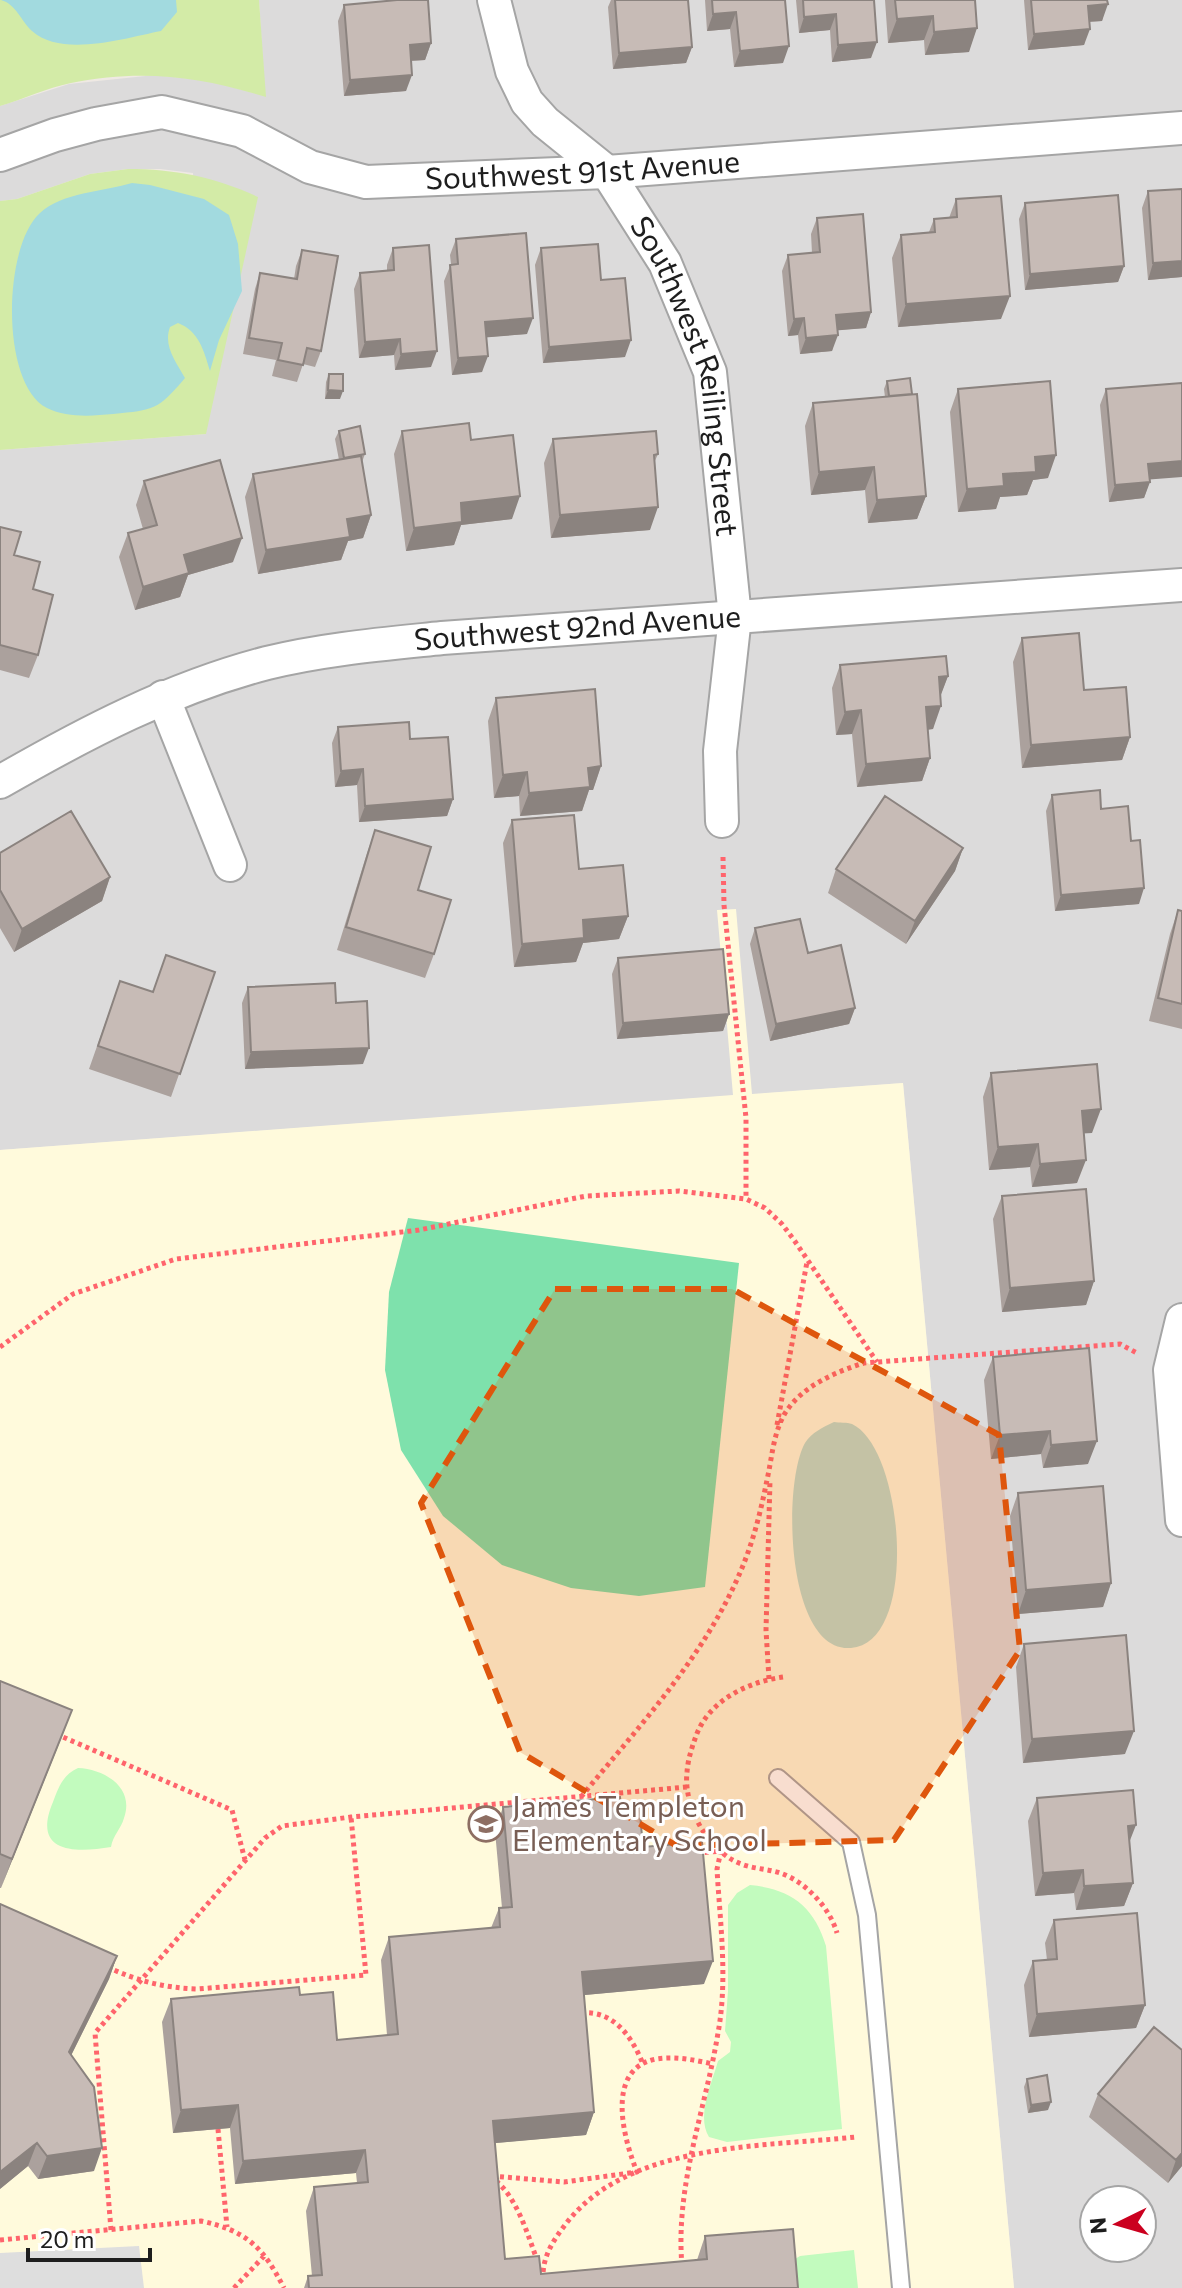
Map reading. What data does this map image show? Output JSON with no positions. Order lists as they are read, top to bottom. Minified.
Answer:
{"streets":{"street":["Southwest 91st Avenue","Southwest Reiling Street","Southwest 92nd Avenue"]},"crossings":[["Southwest 91st Avenue","Southwest Reiling Street"],["Southwest Reiling Street","Southwest 92nd Avenue"]],"places":{"school or university":["James Templeton Elementary School"]},"scale_bar":"20 m","north":"left"}
